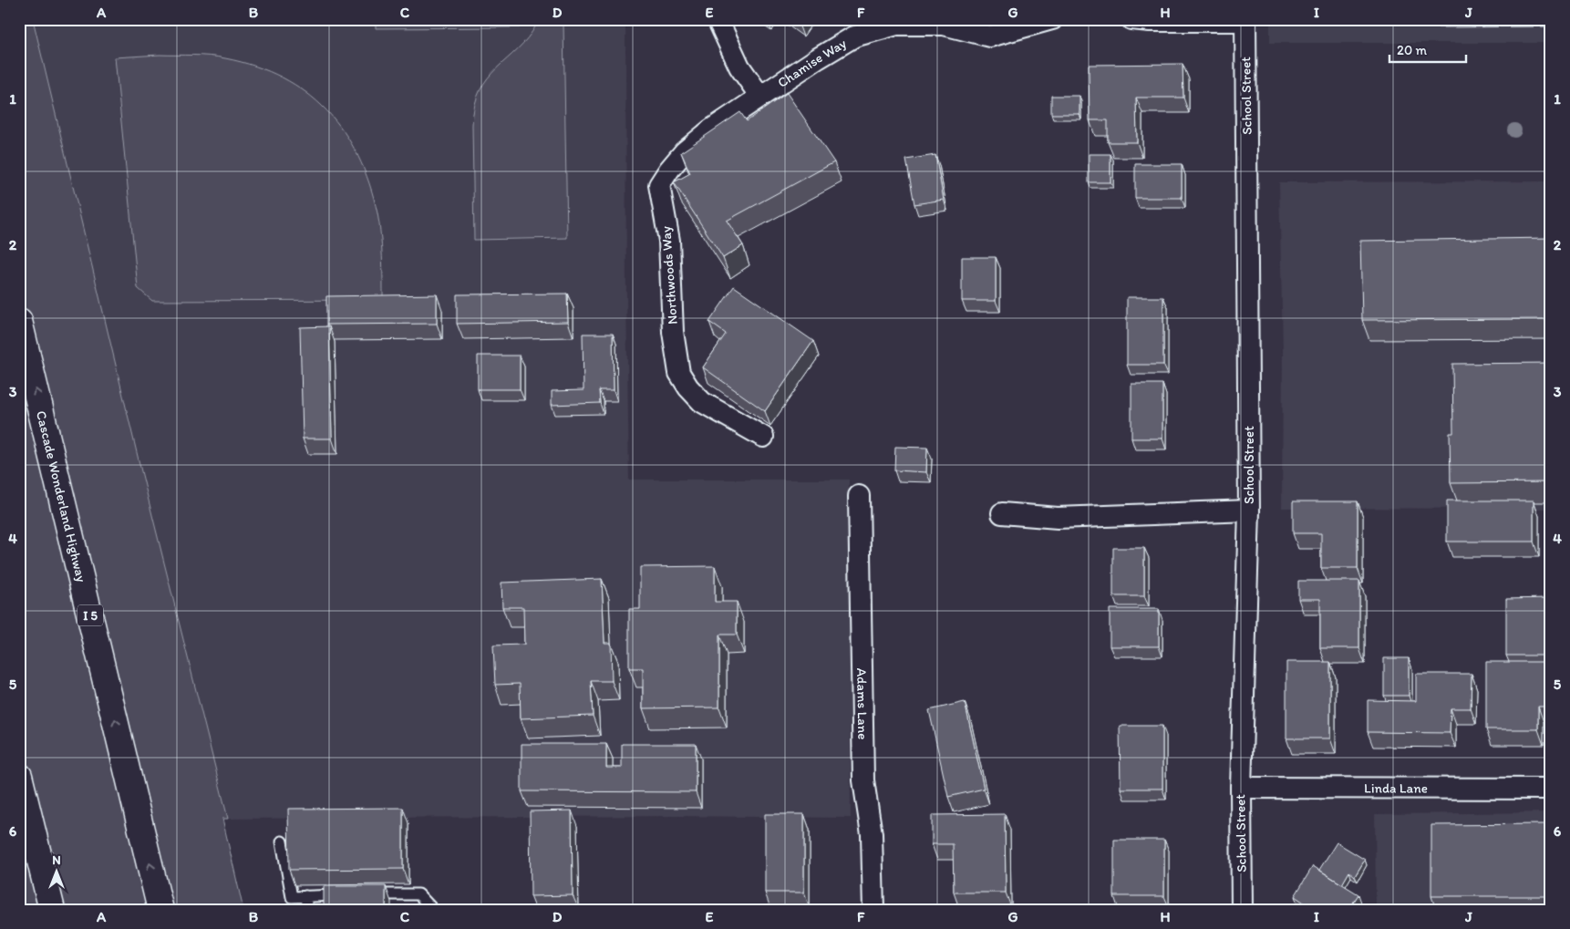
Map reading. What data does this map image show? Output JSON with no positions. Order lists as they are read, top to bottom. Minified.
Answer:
{"streets":{"highway":["Cascade Wonderland Highway","I 5"],"street":["Chamise Way","School Street","Northwoods Way","Adams Lane","Linda Lane"]},"crossings":[["Chamise Way","Northwoods Way"],["School Street","Linda Lane"]],"one_way":["Cascade Wonderland Highway"],"scale_bar":"20 m","north":"top","grid":{"columns":["A","B","C","D","E","F","G","H","I","J"],"rows":["1","2","3","4","5","6"]}}
